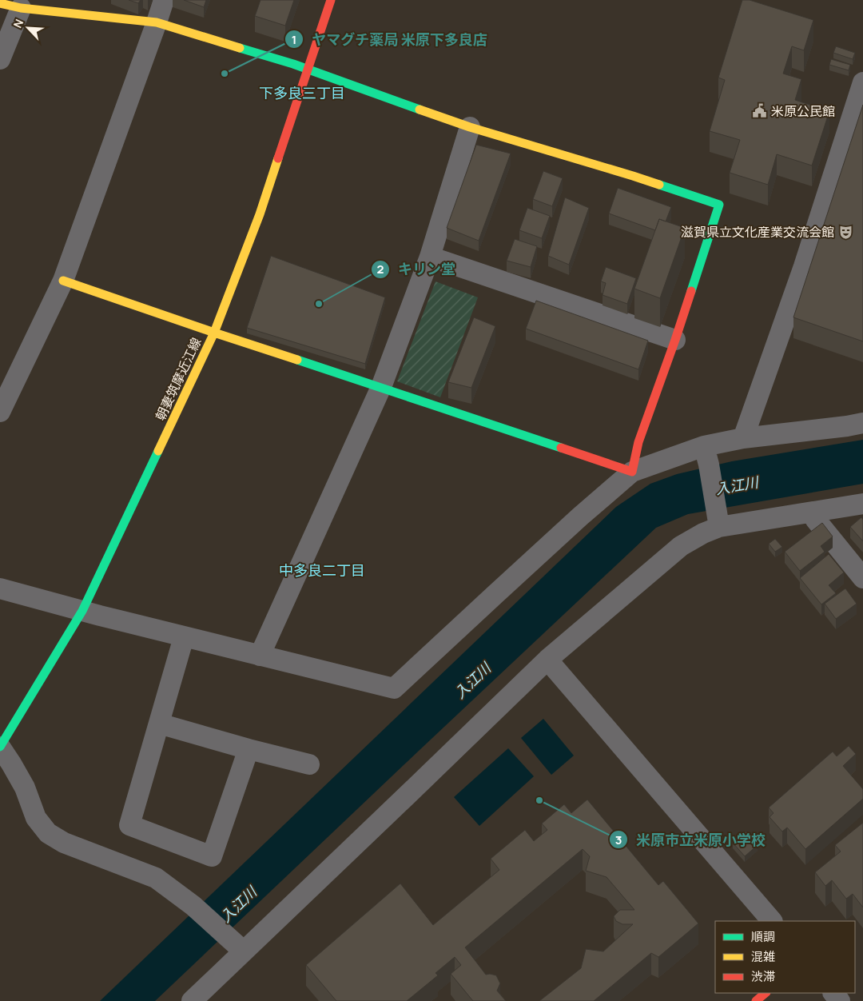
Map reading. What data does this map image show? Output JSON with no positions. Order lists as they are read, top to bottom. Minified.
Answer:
{"streets":{"street":["朝妻筑摩近江線"]},"districts":["下多良三丁目","中多良二丁目"],"water":["入江川"],"places":{"other":["ヤマグチ薬局 米原下多良店","キリン堂","米原市立米原小学校"],"public building":["米原公民館"],"theatre":["滋賀県立文化産業交流会館"]},"legend":["順調","混雑","渋滞"],"north":"top left"}
